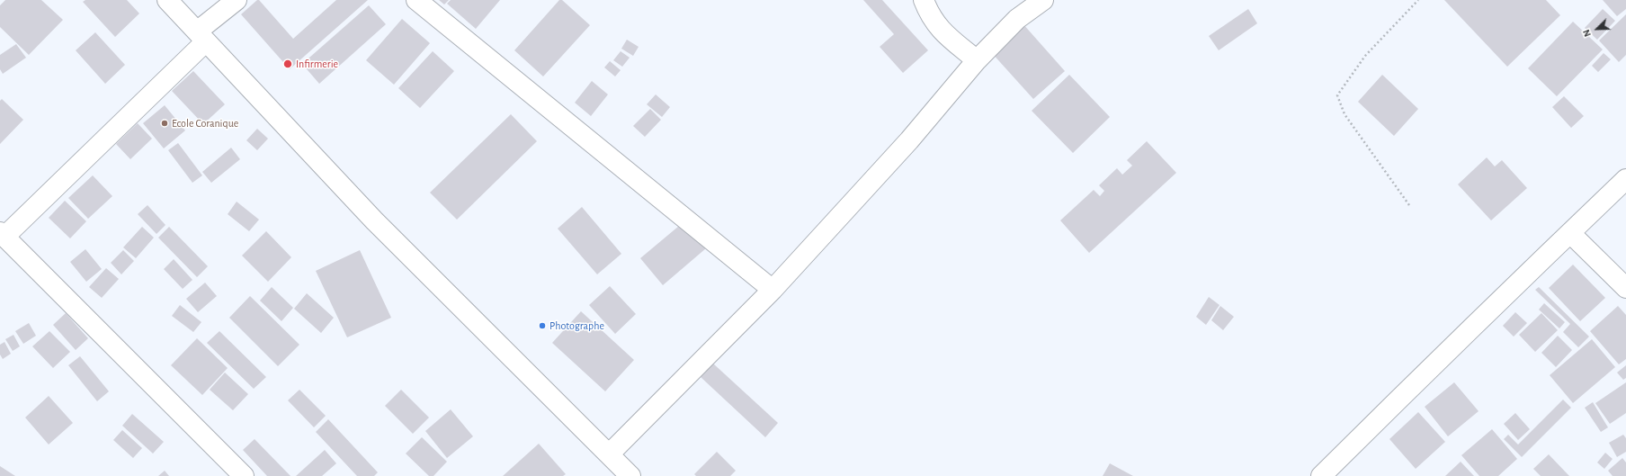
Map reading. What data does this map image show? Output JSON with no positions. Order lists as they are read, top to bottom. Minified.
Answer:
{"places":["Infirmerie","Ecole Coranique","Photographe"],"north":"bottom left"}
